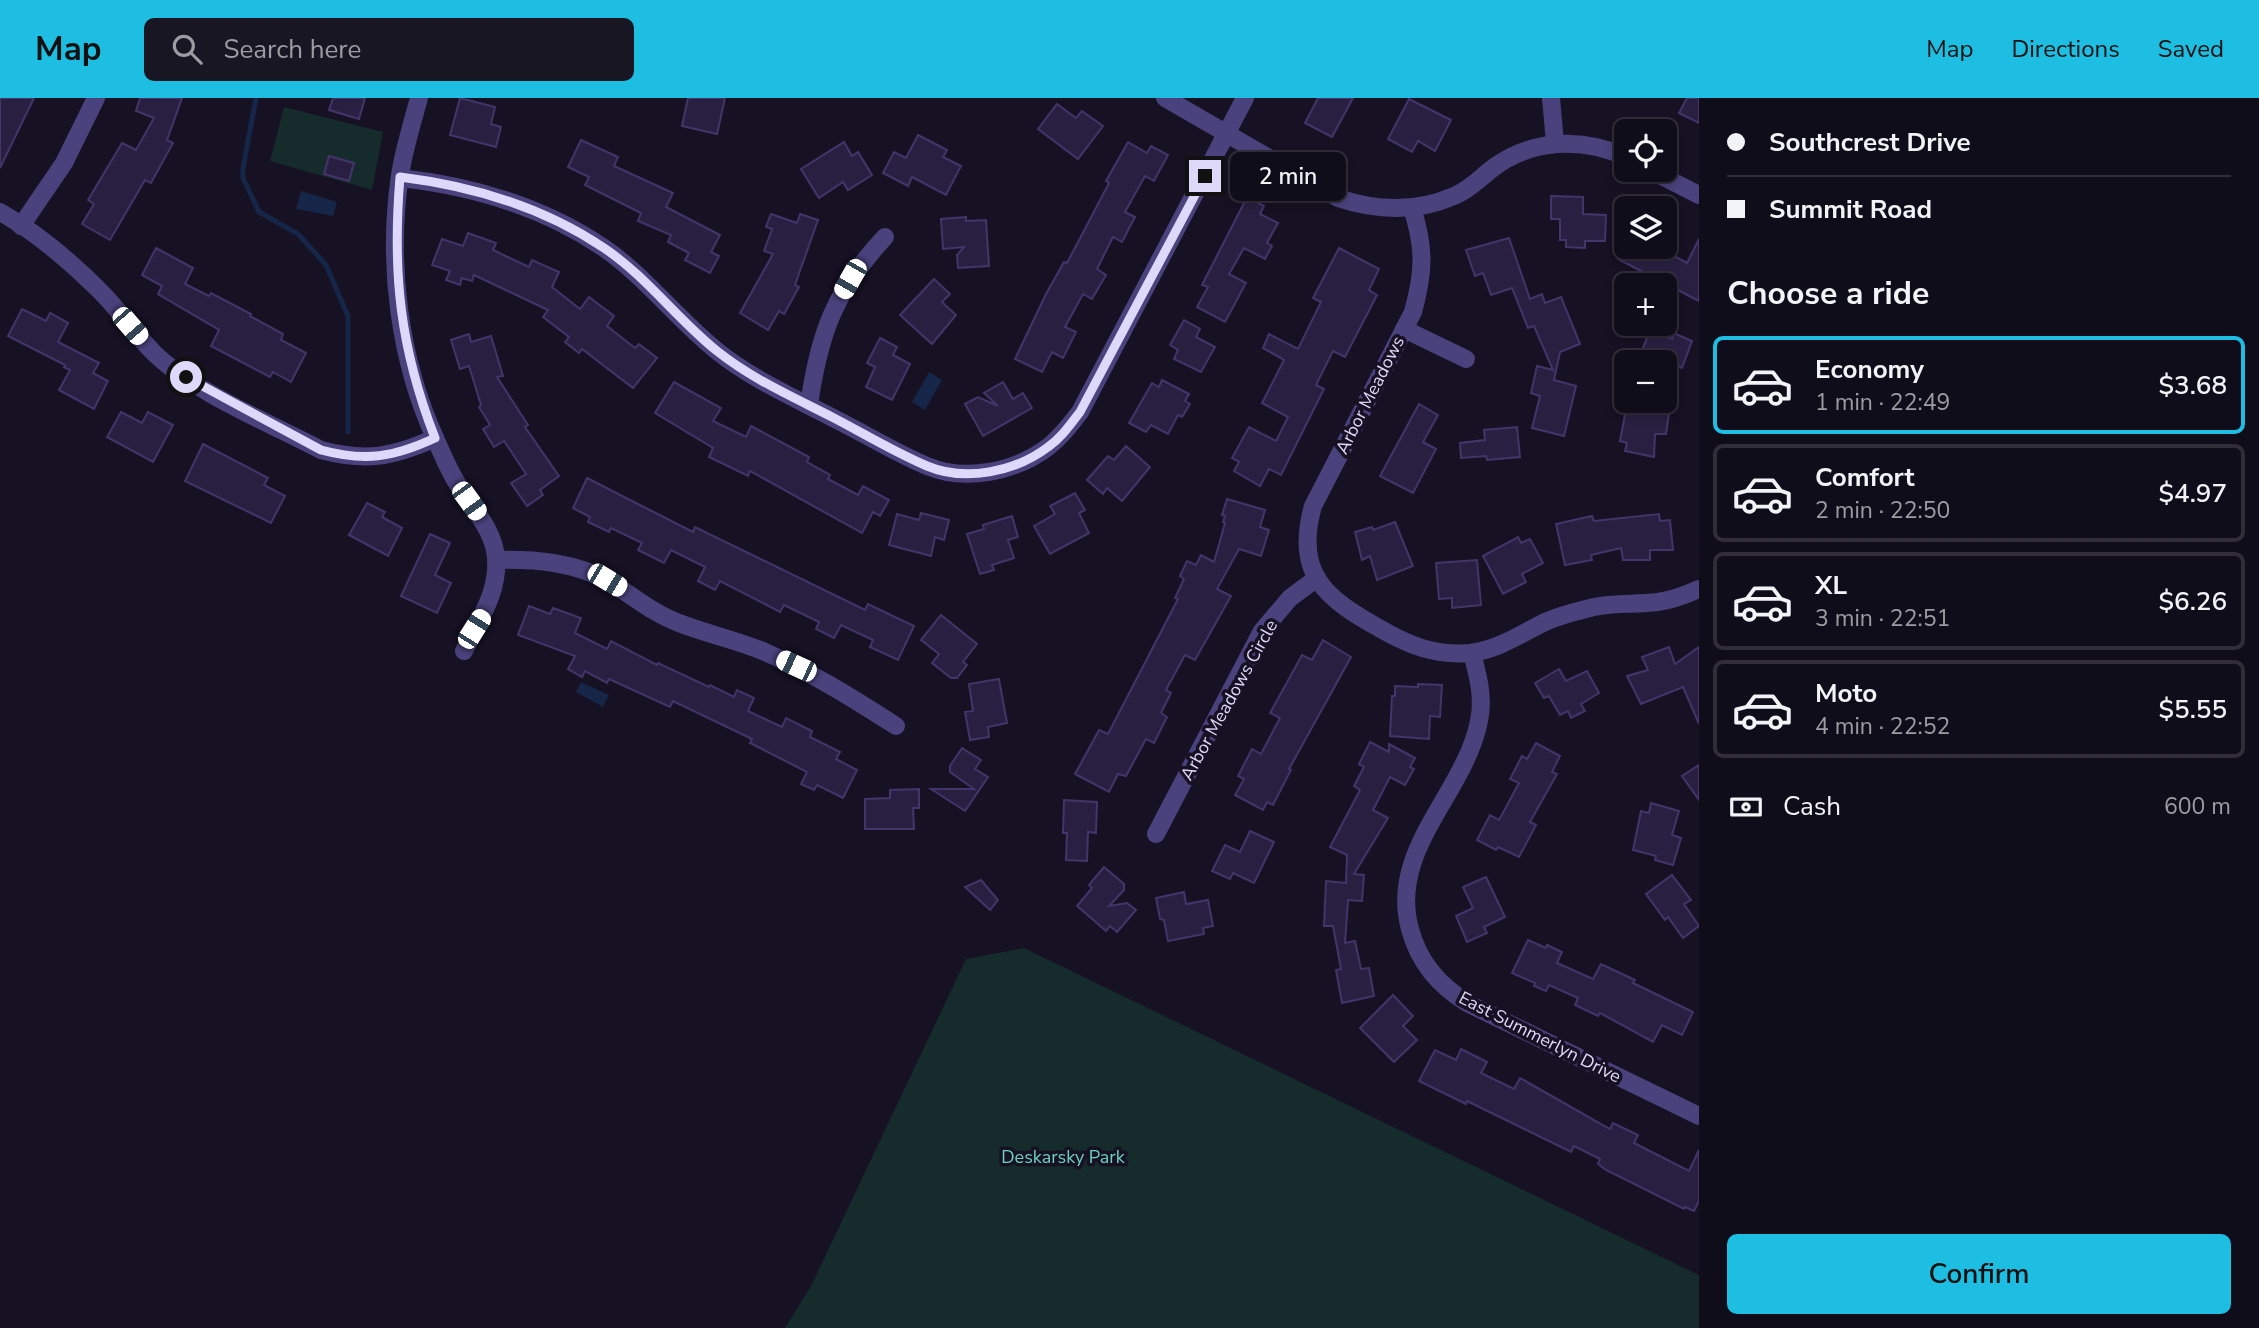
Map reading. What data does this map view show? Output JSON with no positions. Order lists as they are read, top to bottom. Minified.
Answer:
{"streets":{"street":["Arbor Meadows","Arbor Meadows Circle","East Summerlyn Drive"]},"crossings":[["Arbor Meadows","Arbor Meadows Circle"]],"parks":["Deskarsky Park"],"page":{"header":"Map","search":"Search here","nav":["Map","Directions","Saved"],"banner":["Southcrest Drive","Summit Road"],"map_buttons":["+","−"],"bubble":"2 min","heading":"Choose a ride","list":[{"name":"Economy","note":"1 min · 22:49","value":"$3.68"},{"name":"Comfort","note":"2 min · 22:50","value":"$4.97"},{"name":"XL","note":"3 min · 22:51","value":"$6.26"},{"name":"Moto","note":"4 min · 22:52","value":"$5.55"}],"pay":["Cash","600 m"],"buttons":"Confirm"}}
